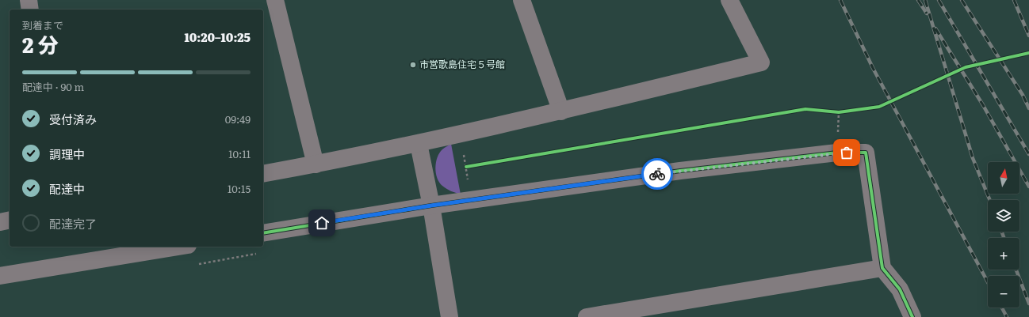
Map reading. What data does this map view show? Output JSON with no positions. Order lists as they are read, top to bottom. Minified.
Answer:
{"places":["市営歌島住宅５号館"],"north":"top","page":{"heading":["2 分","到着まで","10:20–10:25"],"bar":"配達中 · 90 m","list":[["受付済み","09:49"],["調理中","10:11"],["配達中","10:15"],"配達完了"],"map_buttons":["+","−"]}}
